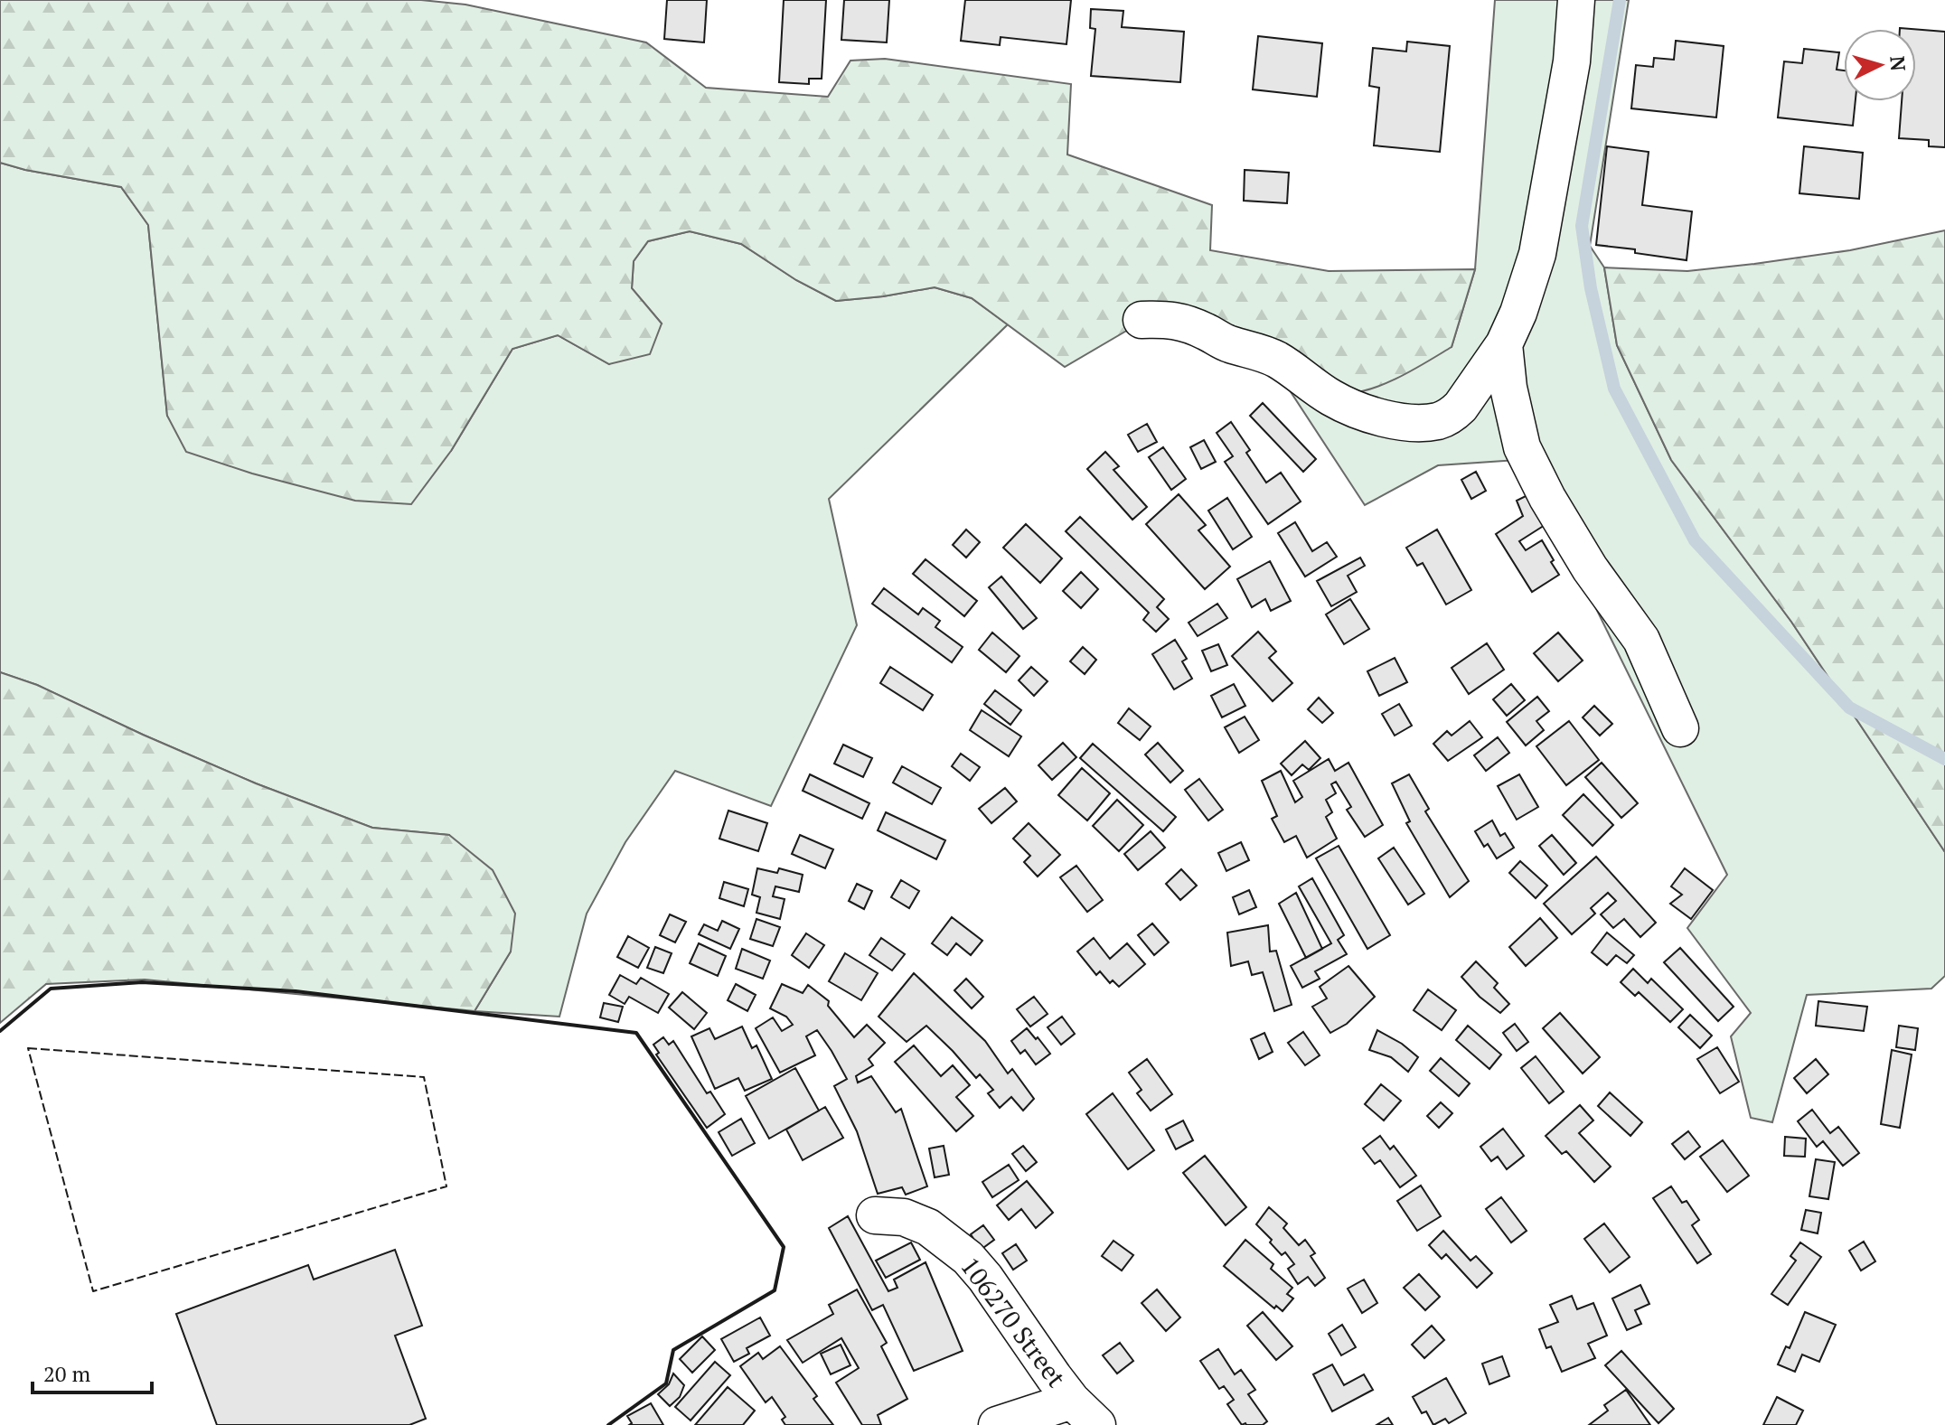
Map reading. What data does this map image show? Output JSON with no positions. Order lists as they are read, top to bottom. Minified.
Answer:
{"streets":{"street":["106270 Street"]},"scale_bar":"20 m","north":"right"}
